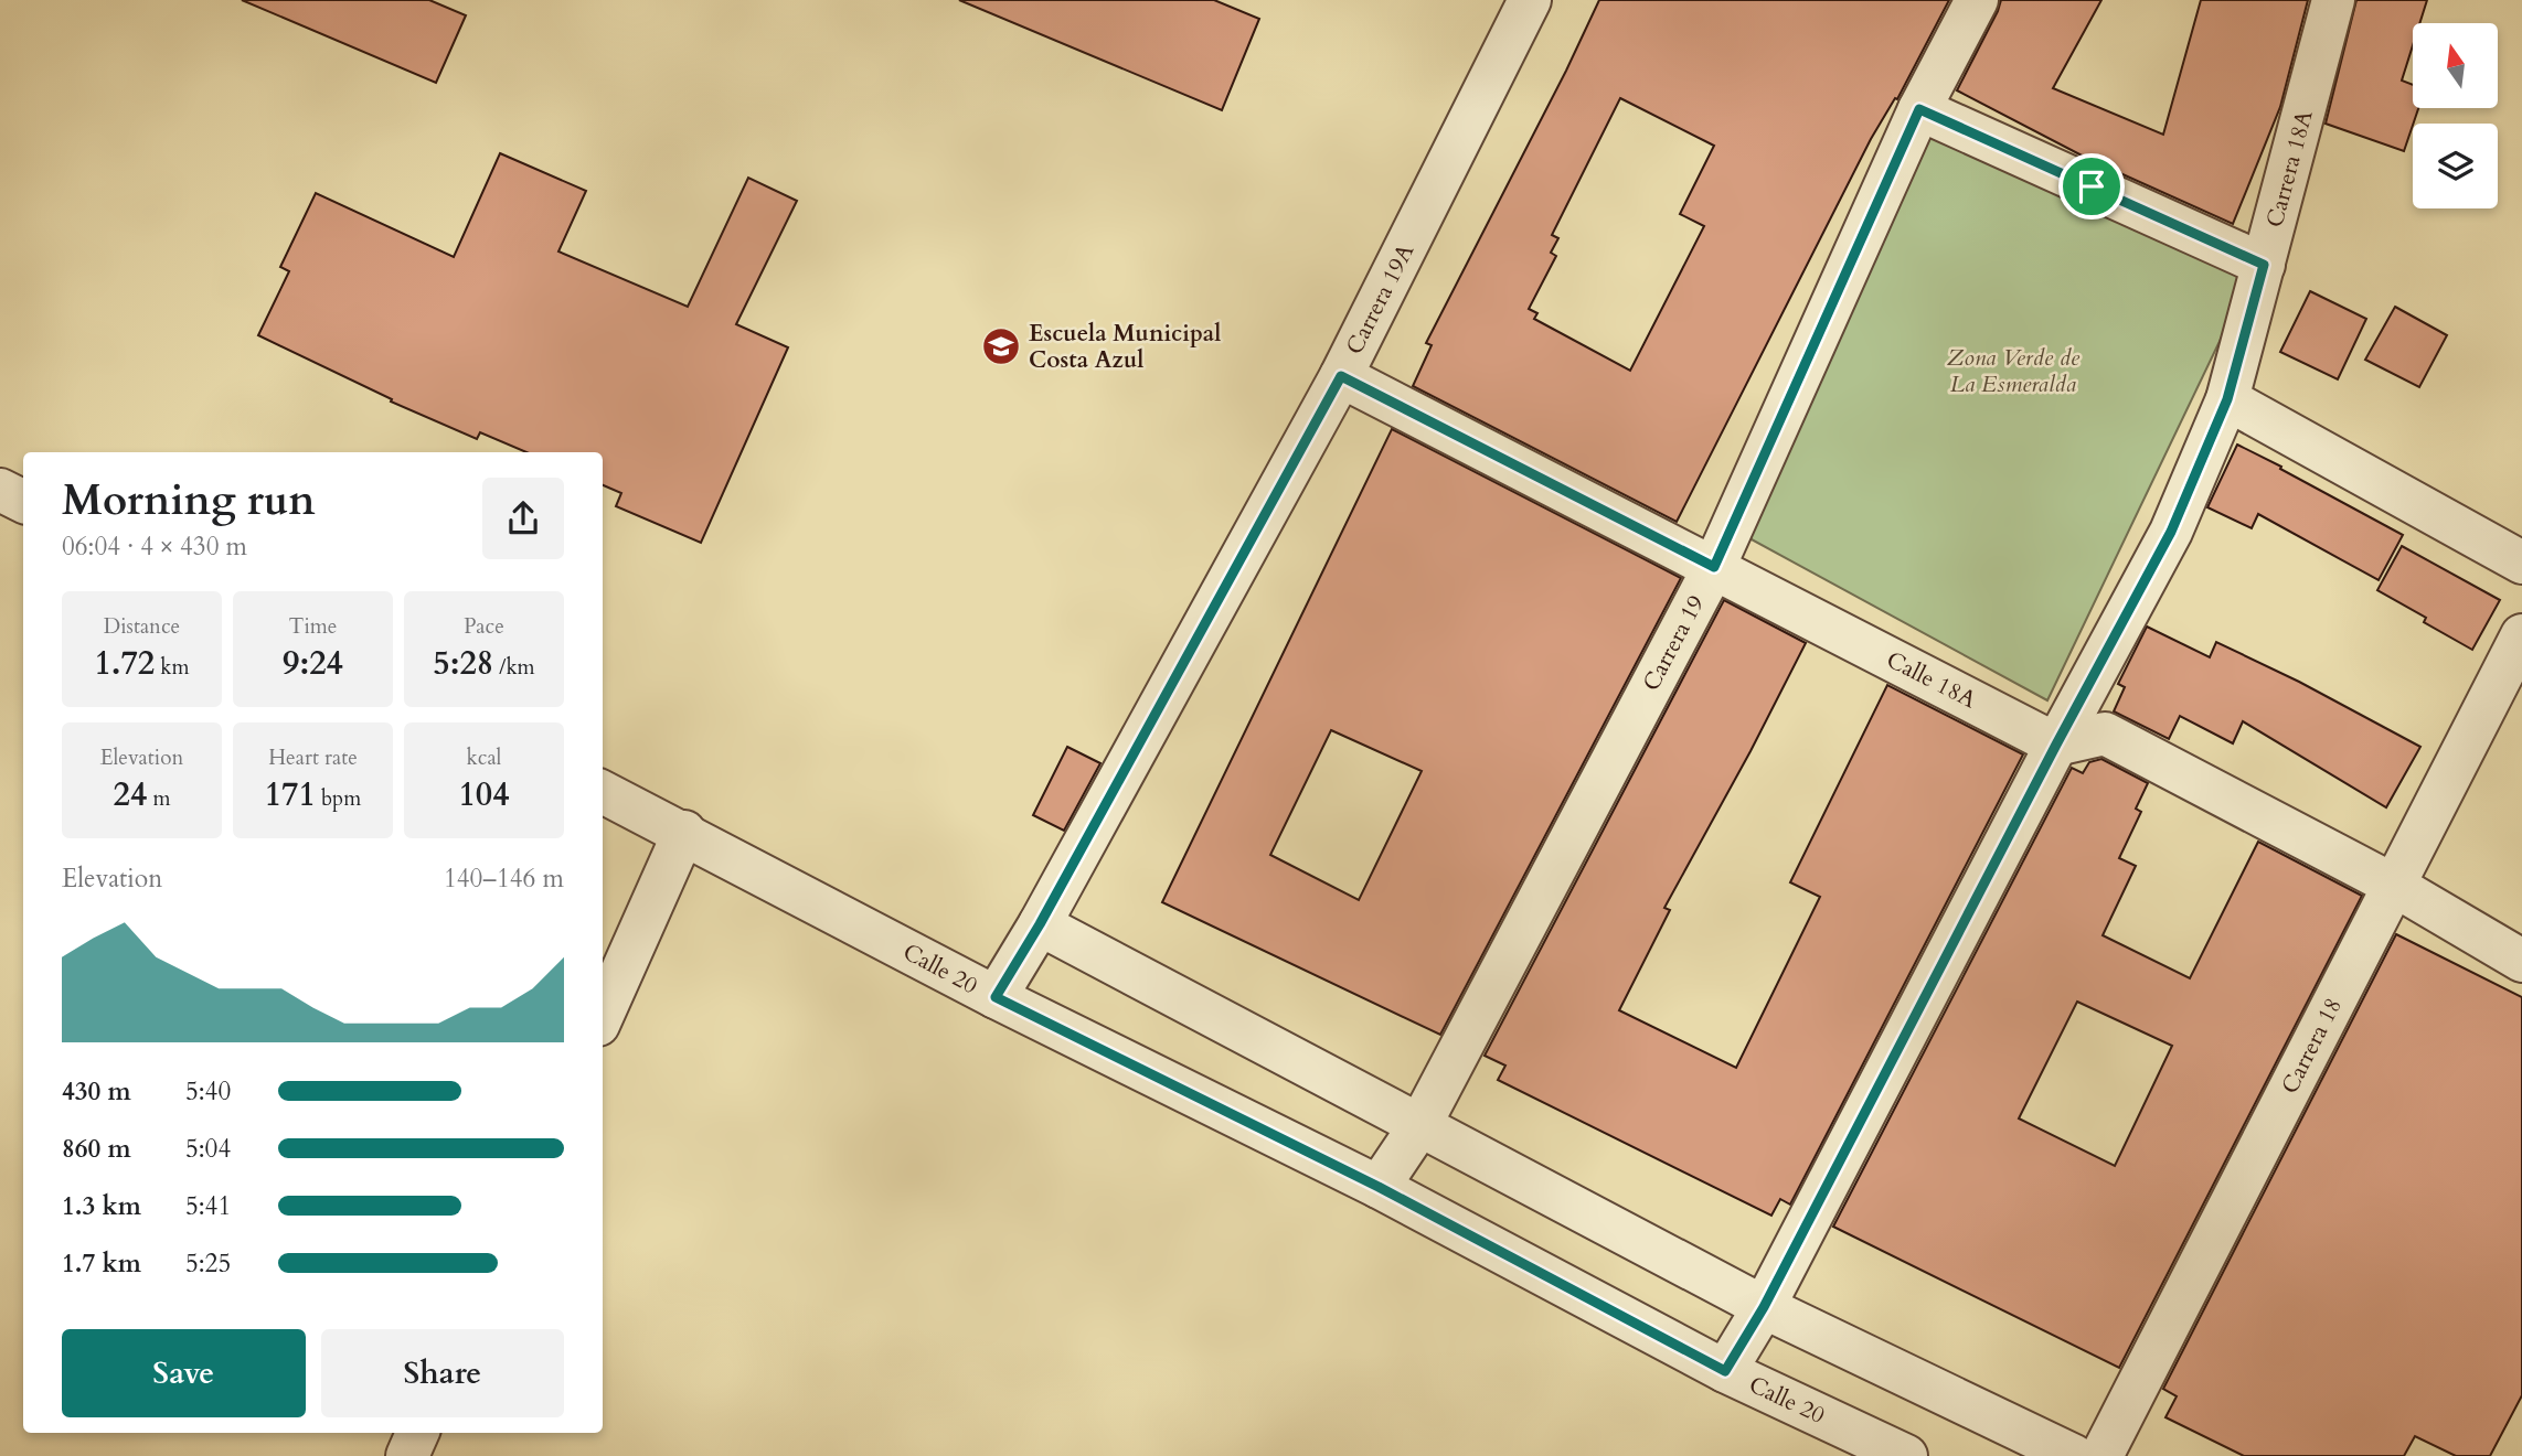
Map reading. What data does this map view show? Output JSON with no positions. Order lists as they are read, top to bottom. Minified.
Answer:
{"streets":{"street":["Carrera 18A","Carrera 19A","Carrera 19","Calle 18A","Calle 20","Carrera 18"]},"crossings":[["Carrera 18A","Calle 18A"],["Carrera 18A","Calle 20"],["Carrera 19A","Calle 18A"],["Carrera 19A","Calle 20"],["Carrera 19","Calle 18A"],["Carrera 19","Calle 20"]],"parks":["Zona Verde de La Esmeralda"],"places":{"school or university":["Escuela Municipal Costa Azul"]},"north":"top","page":{"heading":["Morning run","06:04 · 4 × 430 m"],"stats":[["Distance","1.72 km"],["Time","9:24"],["Pace","5:28 /km"],["Elevation","24 m"],["Heart rate","171 bpm"],["kcal","104"]],"chart":["Elevation","140–146 m"],"list":[{"name":"430 m","note":"5:40"},{"name":"860 m","note":"5:04"},{"name":"1.3 km","note":"5:41"},{"name":"1.7 km","note":"5:25"}],"buttons":["Save","Share"]}}
